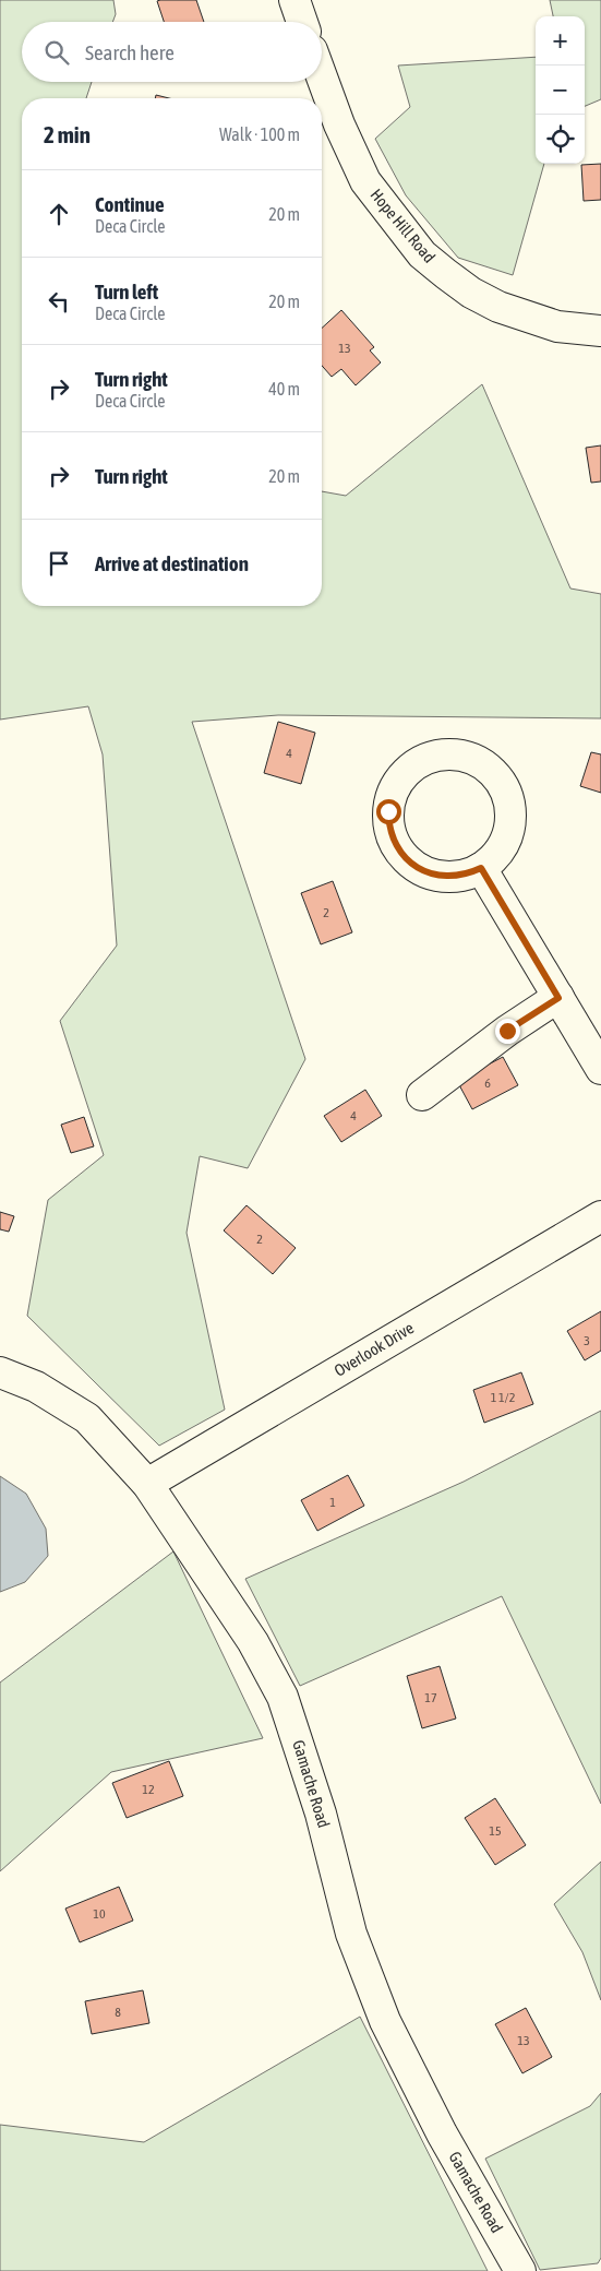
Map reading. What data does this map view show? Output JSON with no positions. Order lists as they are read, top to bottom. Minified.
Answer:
{"streets":{"street":["Hope Hill Road","Overlook Drive","Gamache Road"]},"crossings":[["Overlook Drive","Gamache Road"]],"house_numbers":["13","4","2","6","4","2","3","1 1/2","1","17","12","15","10","8","13"],"page":{"map_buttons":["+","−"],"search":"Search here","heading":["2 min","Walk · 100 m"],"list":[["Continue","Deca Circle","20 m"],["Turn left","Deca Circle","20 m"],["Turn right","Deca Circle","40 m"],["Turn right","20 m"],"Arrive at destination"]}}
